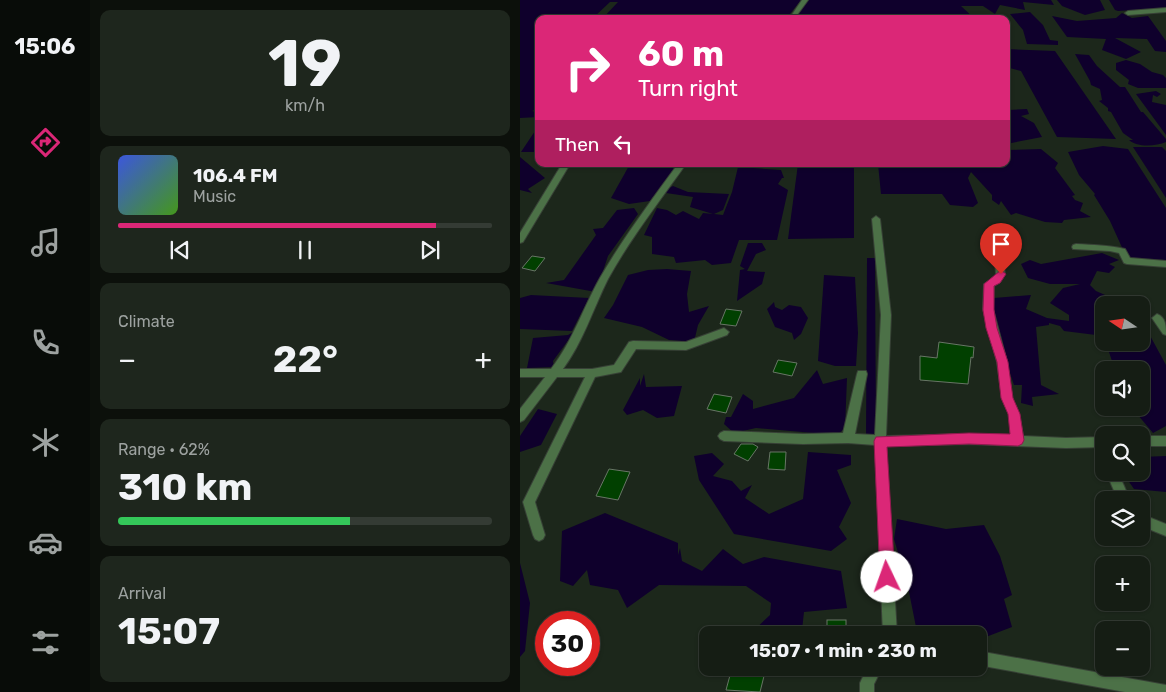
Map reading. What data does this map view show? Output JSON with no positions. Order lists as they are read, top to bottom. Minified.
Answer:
{"north":"left","page":{"tabs":"15:06","tile":[["19","km/h"],"Climate",["Range · 62%","310 km"],["Arrival","15:07"]],"turn":["60 m","Turn right"],"then":"Then","song":["106.4 FM","Music"],"map_buttons":["+","−"],"heat":["−","22°","+"],"limit":"30","trip":"15:07 · 1 min · 230 m"}}
